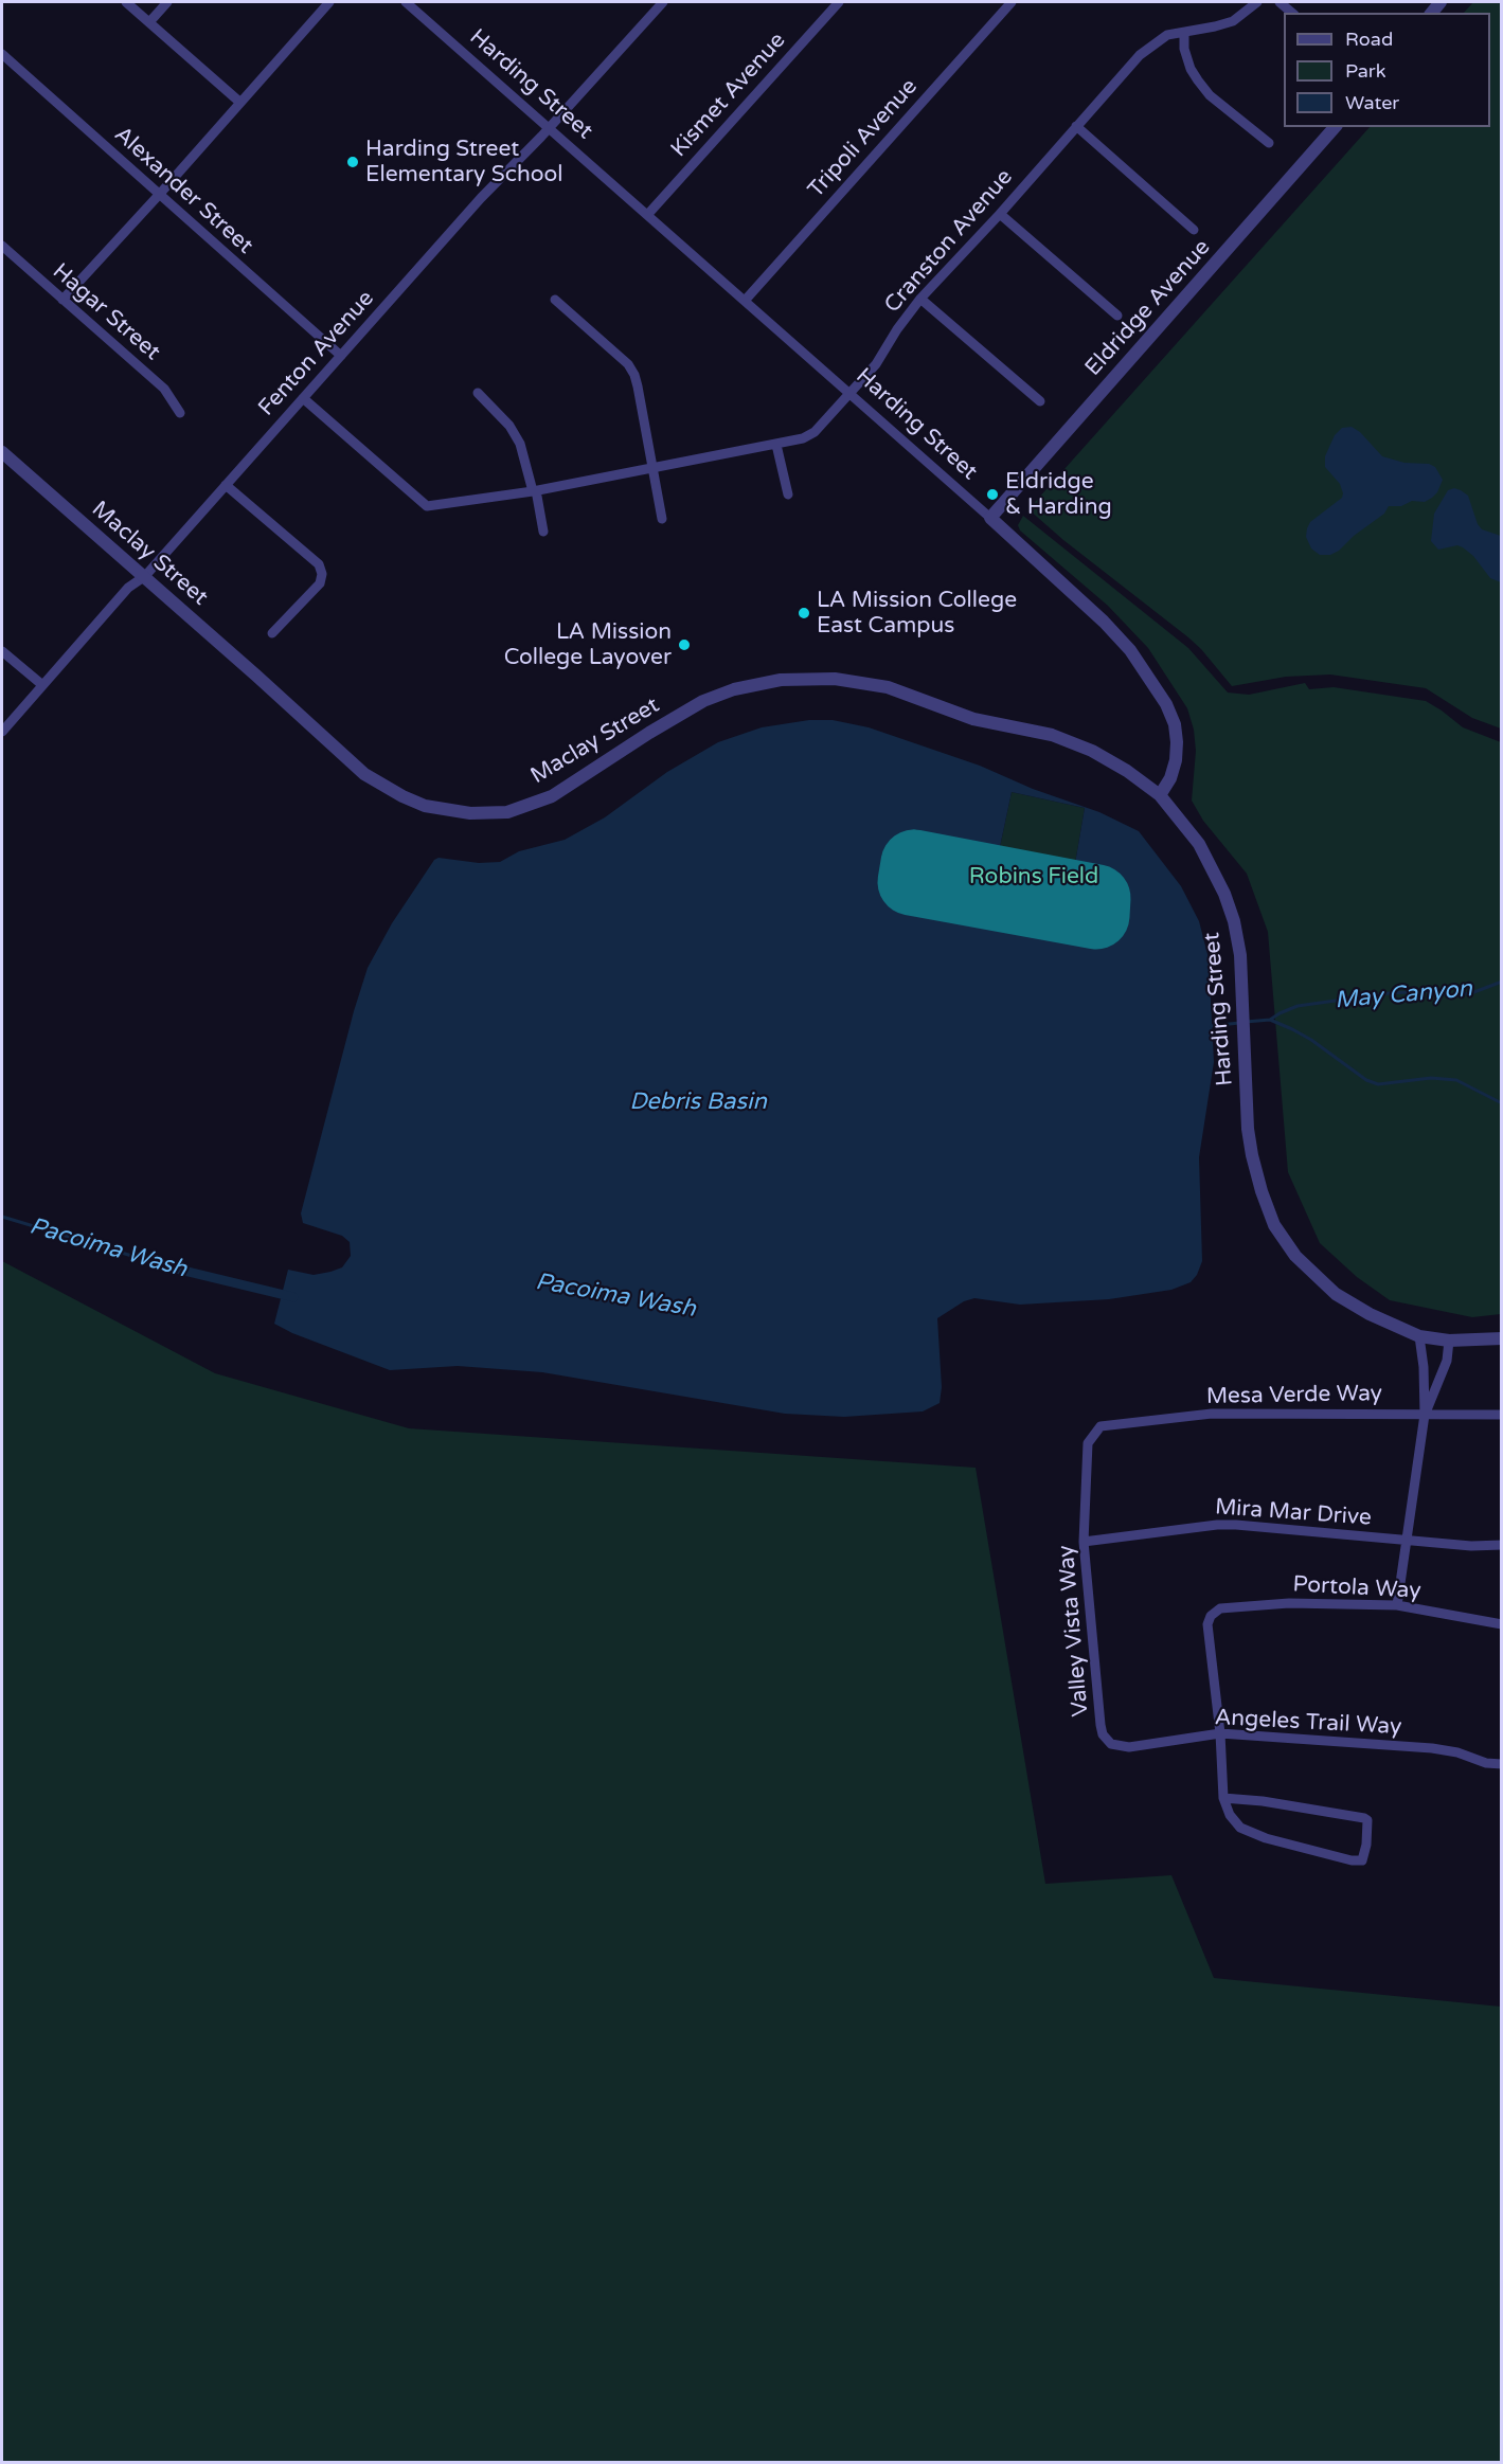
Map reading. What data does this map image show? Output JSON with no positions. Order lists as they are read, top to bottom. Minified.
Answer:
{"streets":{"street":["Harding Street","Kismet Avenue","Tripoli Avenue","Alexander Street","Cranston Avenue","Eldridge Avenue","Hagar Street","Fenton Avenue","Maclay Street","Mesa Verde Way","Mira Mar Drive","Portola Way","Valley Vista Way","Angeles Trail Way"]},"crossings":[["Harding Street","Kismet Avenue"],["Harding Street","Tripoli Avenue"],["Harding Street","Cranston Avenue"],["Harding Street","Eldridge Avenue"],["Harding Street","Fenton Avenue"],["Harding Street","Maclay Street"],["Alexander Street","Fenton Avenue"],["Cranston Avenue","Fenton Avenue"],["Fenton Avenue","Maclay Street"],["Mesa Verde Way","Valley Vista Way"],["Mira Mar Drive","Valley Vista Way"],["Portola Way","Angeles Trail Way"],["Valley Vista Way","Angeles Trail Way"]],"water":["May Canyon","Debris Basin","Pacoima Wash"],"parks":["Robins Field"],"places":["Harding Street Elementary School","Eldridge & Harding","LA Mission College East Campus","LA Mission College Layover"],"legend":["Road","Park","Water"]}
